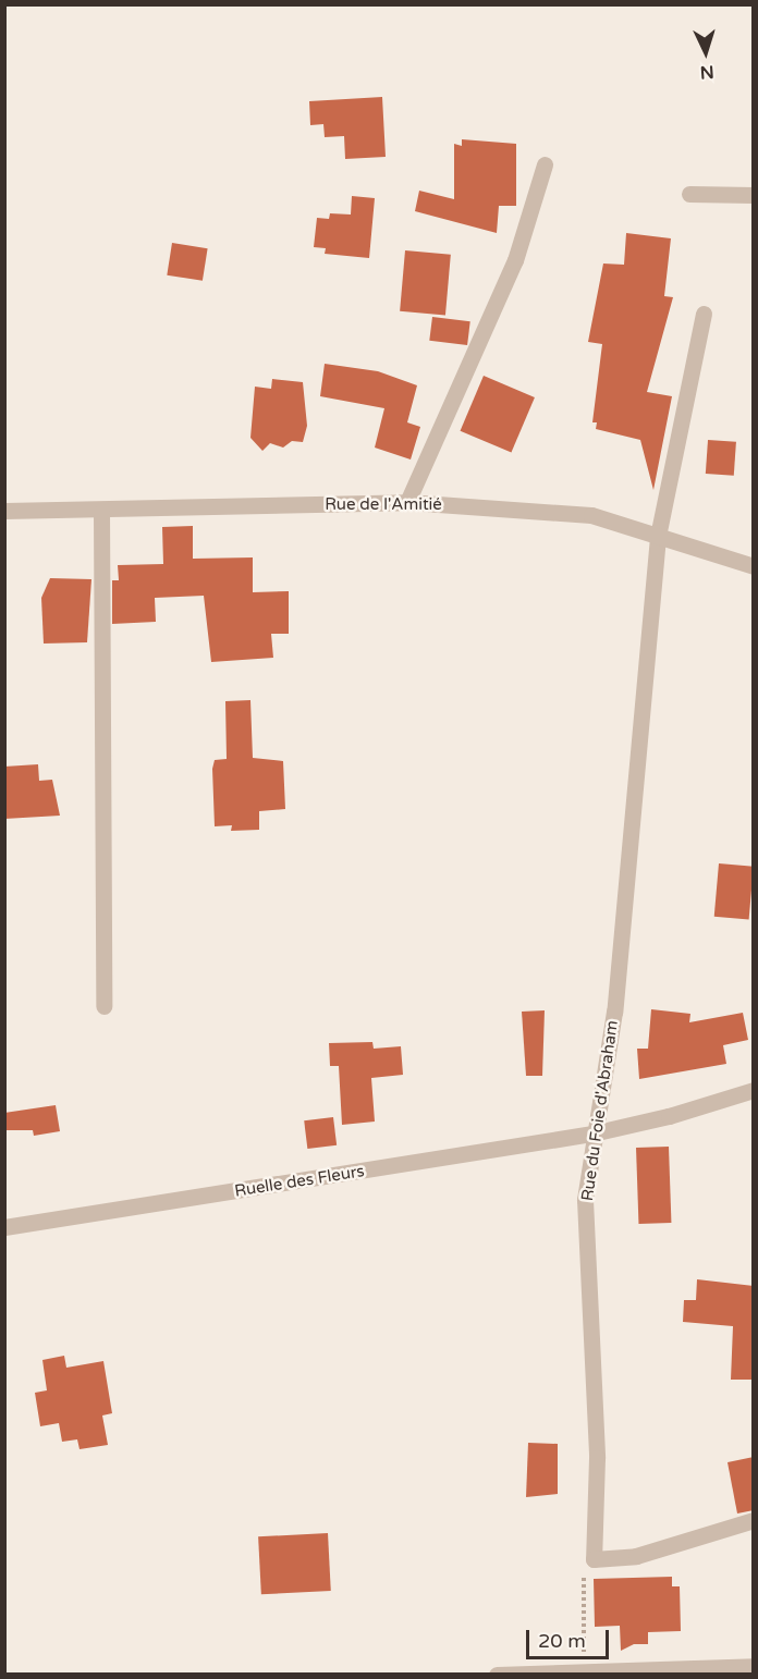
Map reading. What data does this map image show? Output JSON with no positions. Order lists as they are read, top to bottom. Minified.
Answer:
{"streets":{"street":["Rue de l'Amitié","Rue du Foie d'Abraham","Ruelle des Fleurs"]},"crossings":[["Rue de l'Amitié","Rue du Foie d'Abraham"],["Rue du Foie d'Abraham","Ruelle des Fleurs"]],"scale_bar":"20 m","north":"bottom"}
